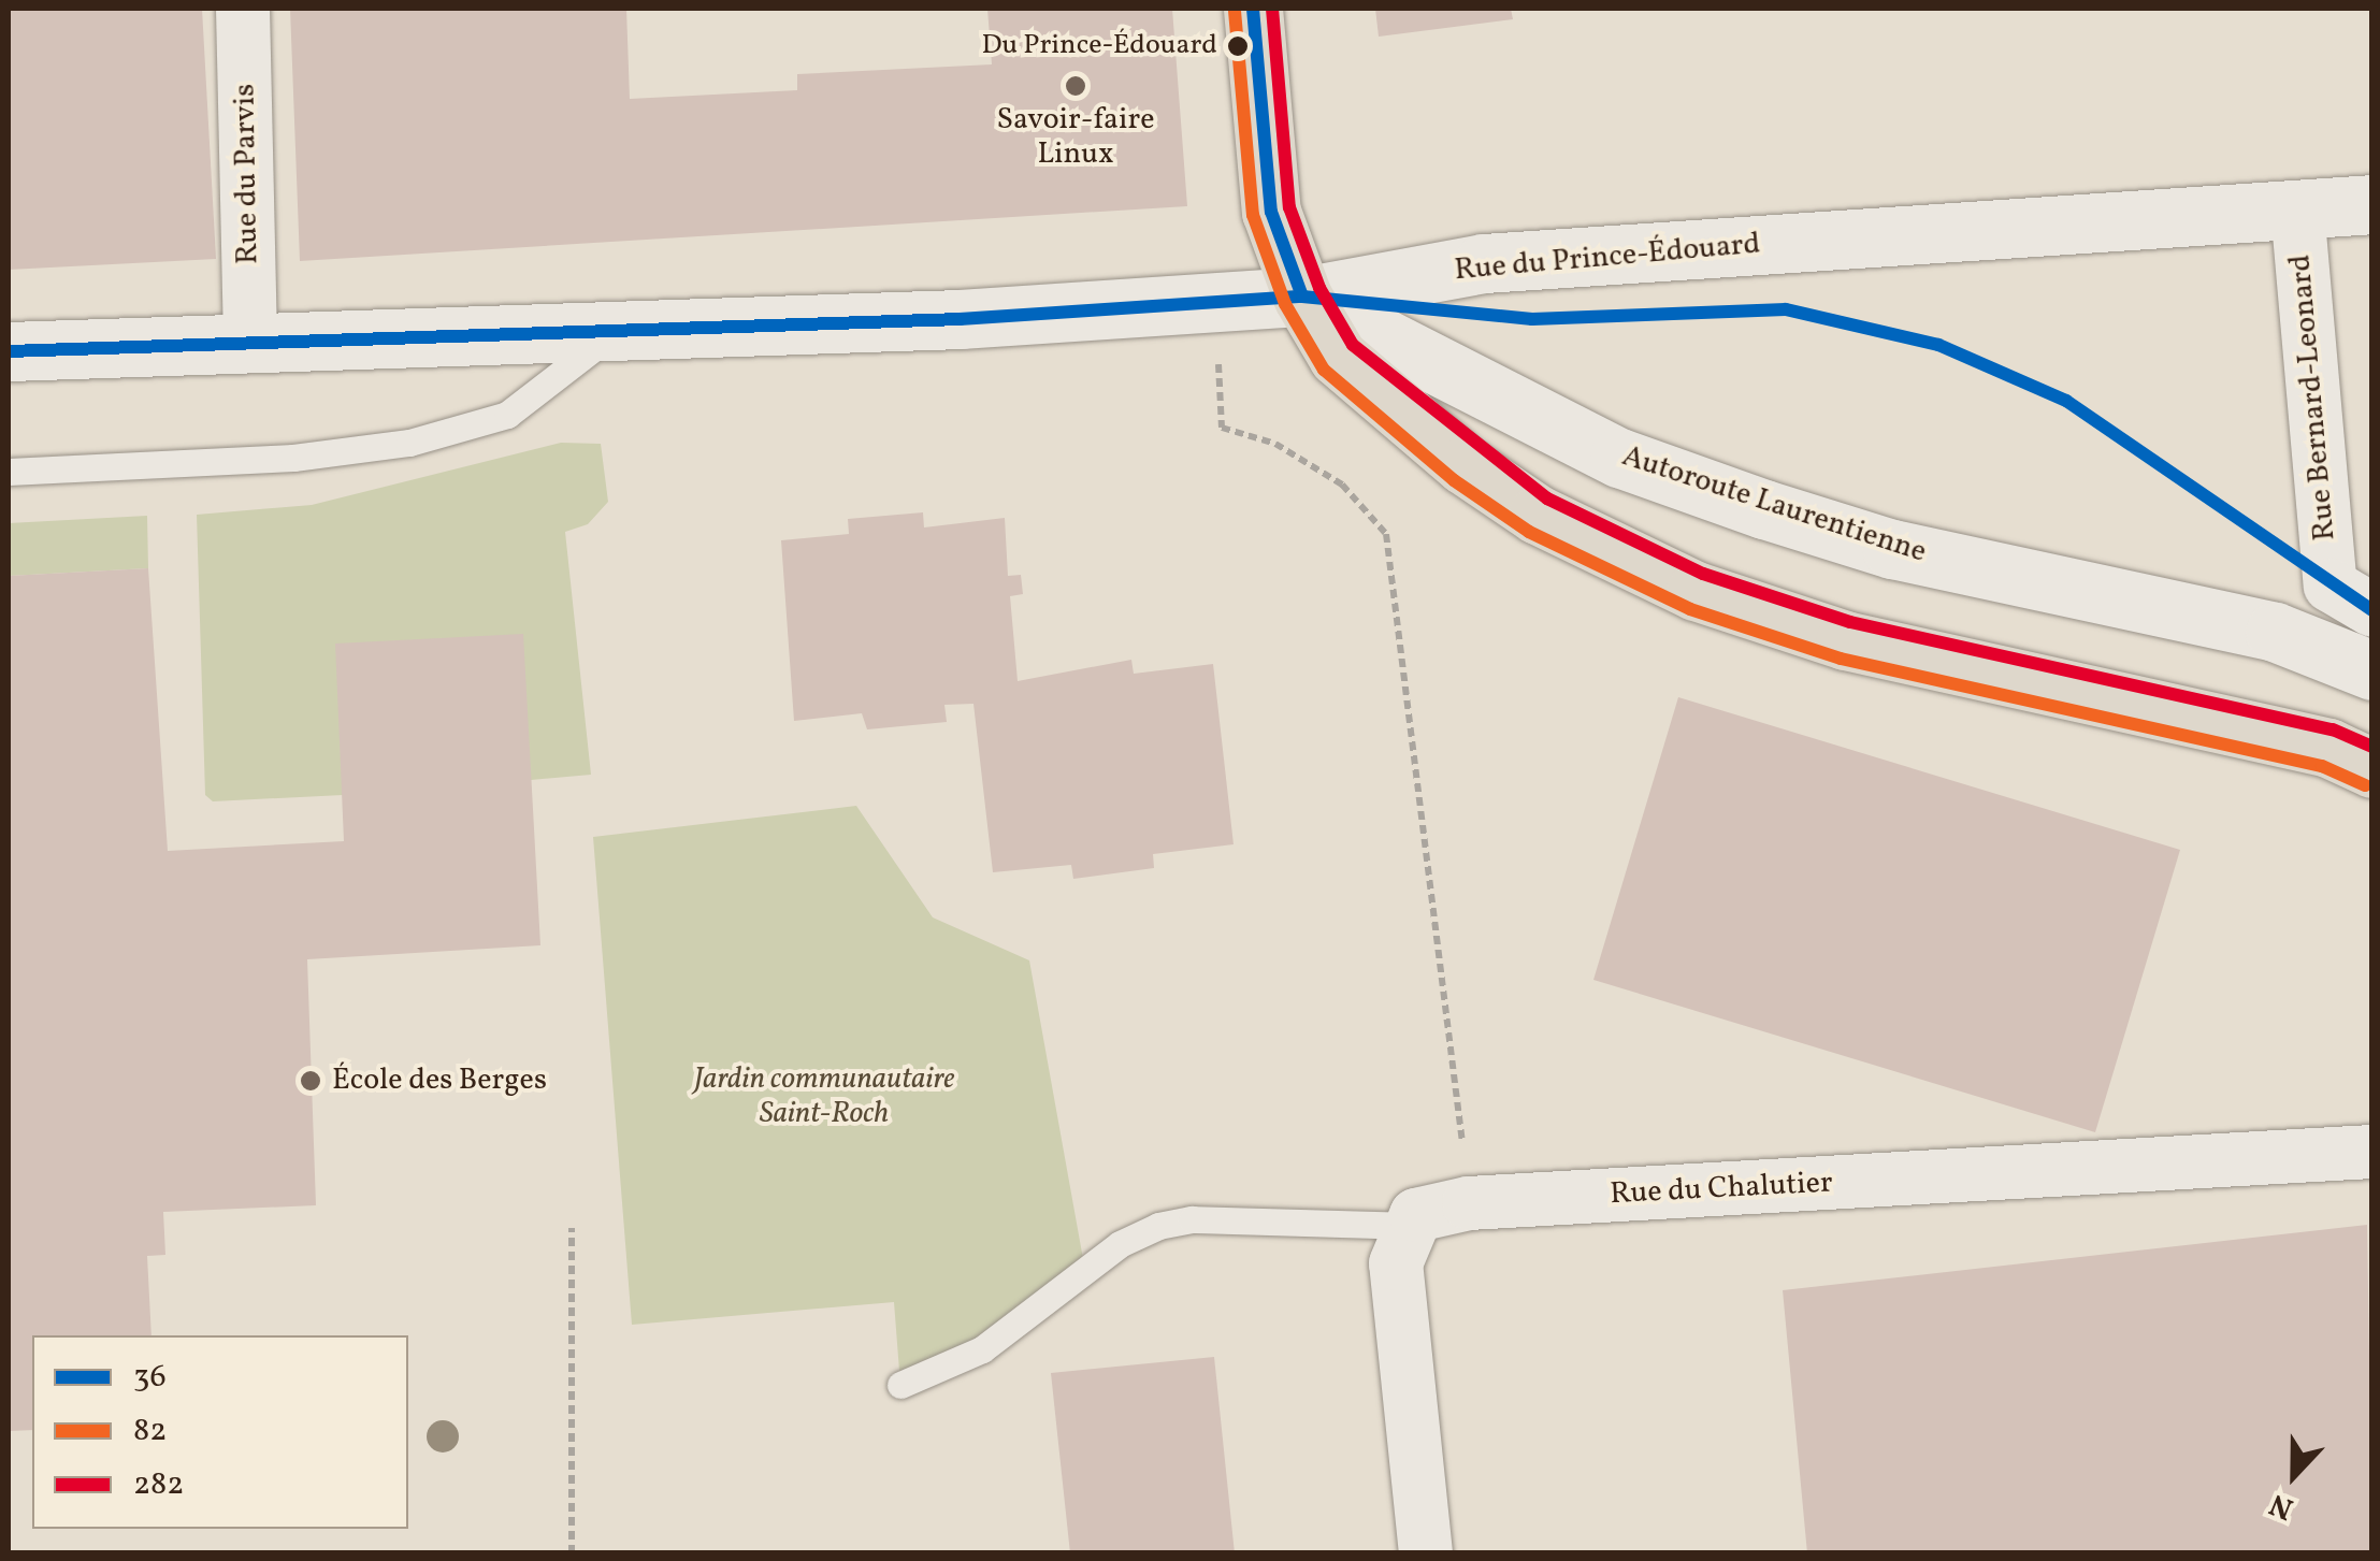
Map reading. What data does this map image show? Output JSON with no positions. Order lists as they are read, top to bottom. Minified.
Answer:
{"streets":{"street":["Rue du Parvis","Rue du Prince-Édouard","Rue Bernard-Leonard","Autoroute Laurentienne","Rue du Chalutier"]},"crossings":[["Rue du Parvis","Rue du Prince-Édouard"],["Rue du Prince-Édouard","Rue Bernard-Leonard"],["Rue du Prince-Édouard","Autoroute Laurentienne"]],"parks":["Jardin communautaire Saint-Roch"],"places":["Du Prince-Édouard","Savoir-faire Linux","École des Berges"],"lines":["transit line 36","transit line 282","transit line 82"],"legend":["36","82","282"],"north":"bottom"}
